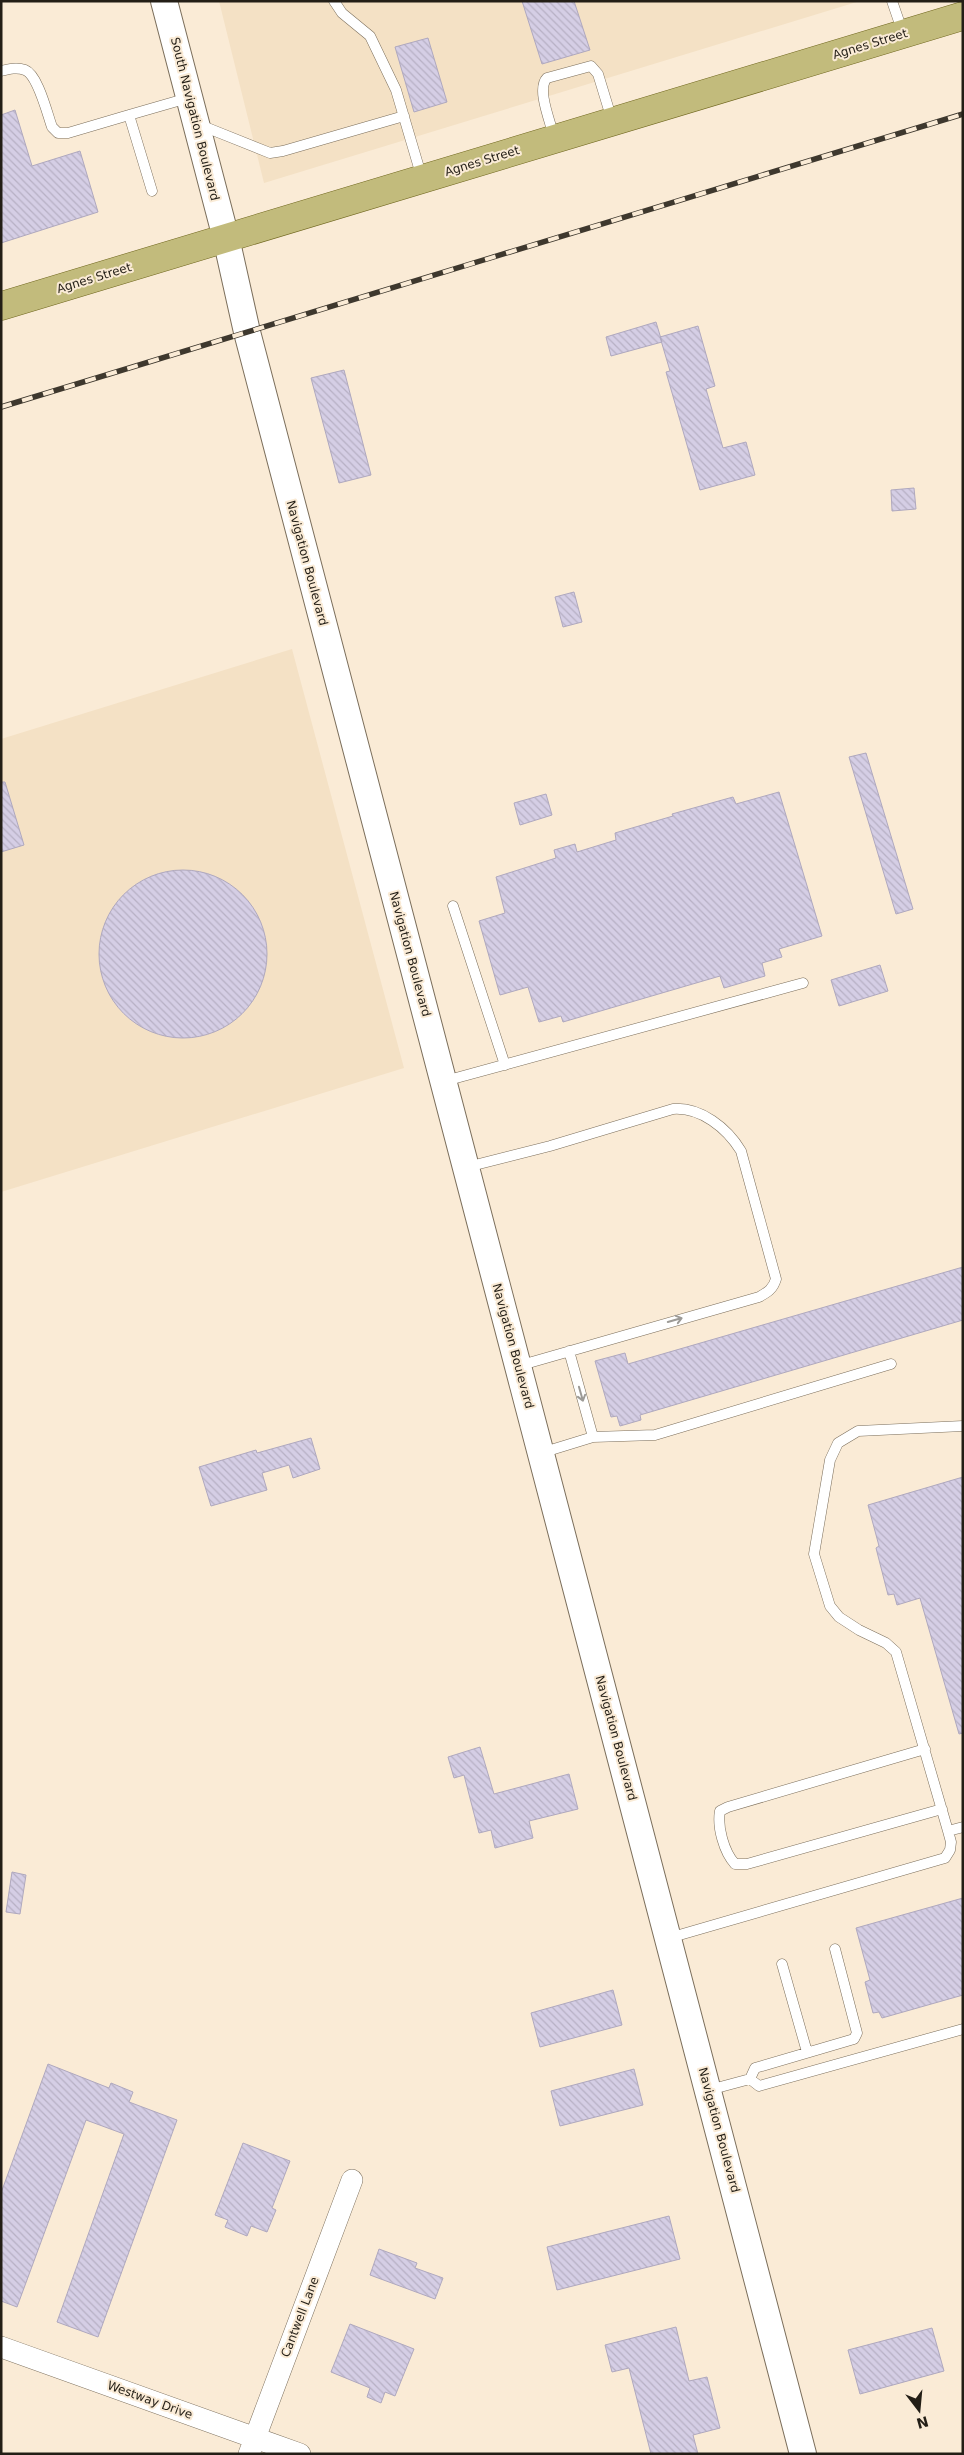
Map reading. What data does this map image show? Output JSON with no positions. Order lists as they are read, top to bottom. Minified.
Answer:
{"streets":{"main road":["Agnes Street"],"street":["South Navigation Boulevard","Navigation Boulevard","Cantwell Lane","Westway Drive"]},"crossings":[["Agnes Street","South Navigation Boulevard"],["Agnes Street","Navigation Boulevard"],["South Navigation Boulevard","Navigation Boulevard"],["Cantwell Lane","Westway Drive"]],"north":"bottom"}
